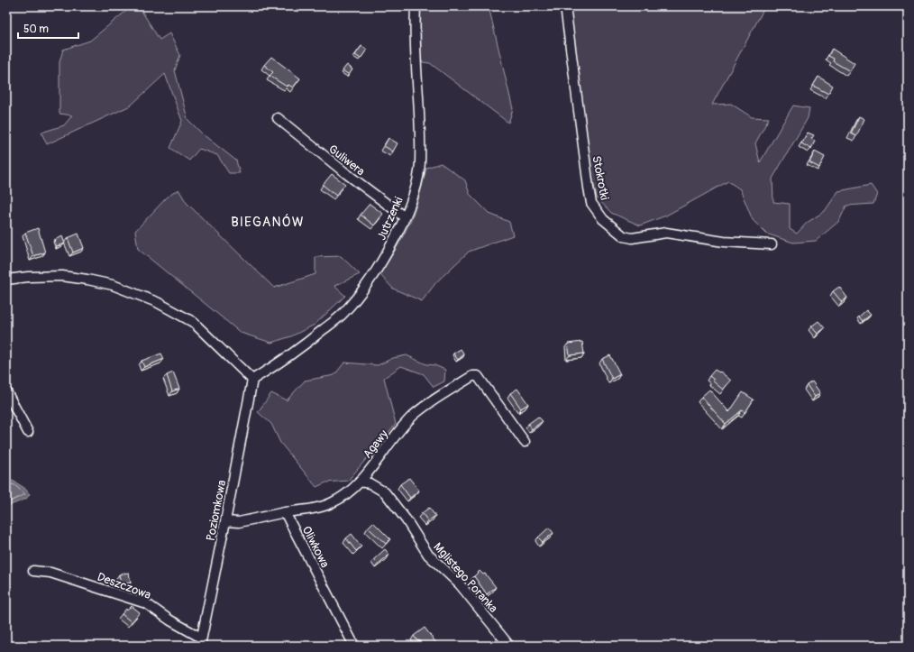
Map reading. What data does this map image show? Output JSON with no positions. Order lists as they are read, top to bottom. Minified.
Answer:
{"streets":{"street":["Guliwera","Stokrotki","Jutrzenki","Agawy","Poziomkowa","Oliwkowa","Mglistego Poranka","Deszczowa"]},"crossings":[["Guliwera","Jutrzenki"],["Jutrzenki","Poziomkowa"],["Agawy","Oliwkowa"],["Agawy","Mglistego Poranka"],["Poziomkowa","Deszczowa"]],"districts":["BIEGANÓW"],"scale_bar":"50 m"}
